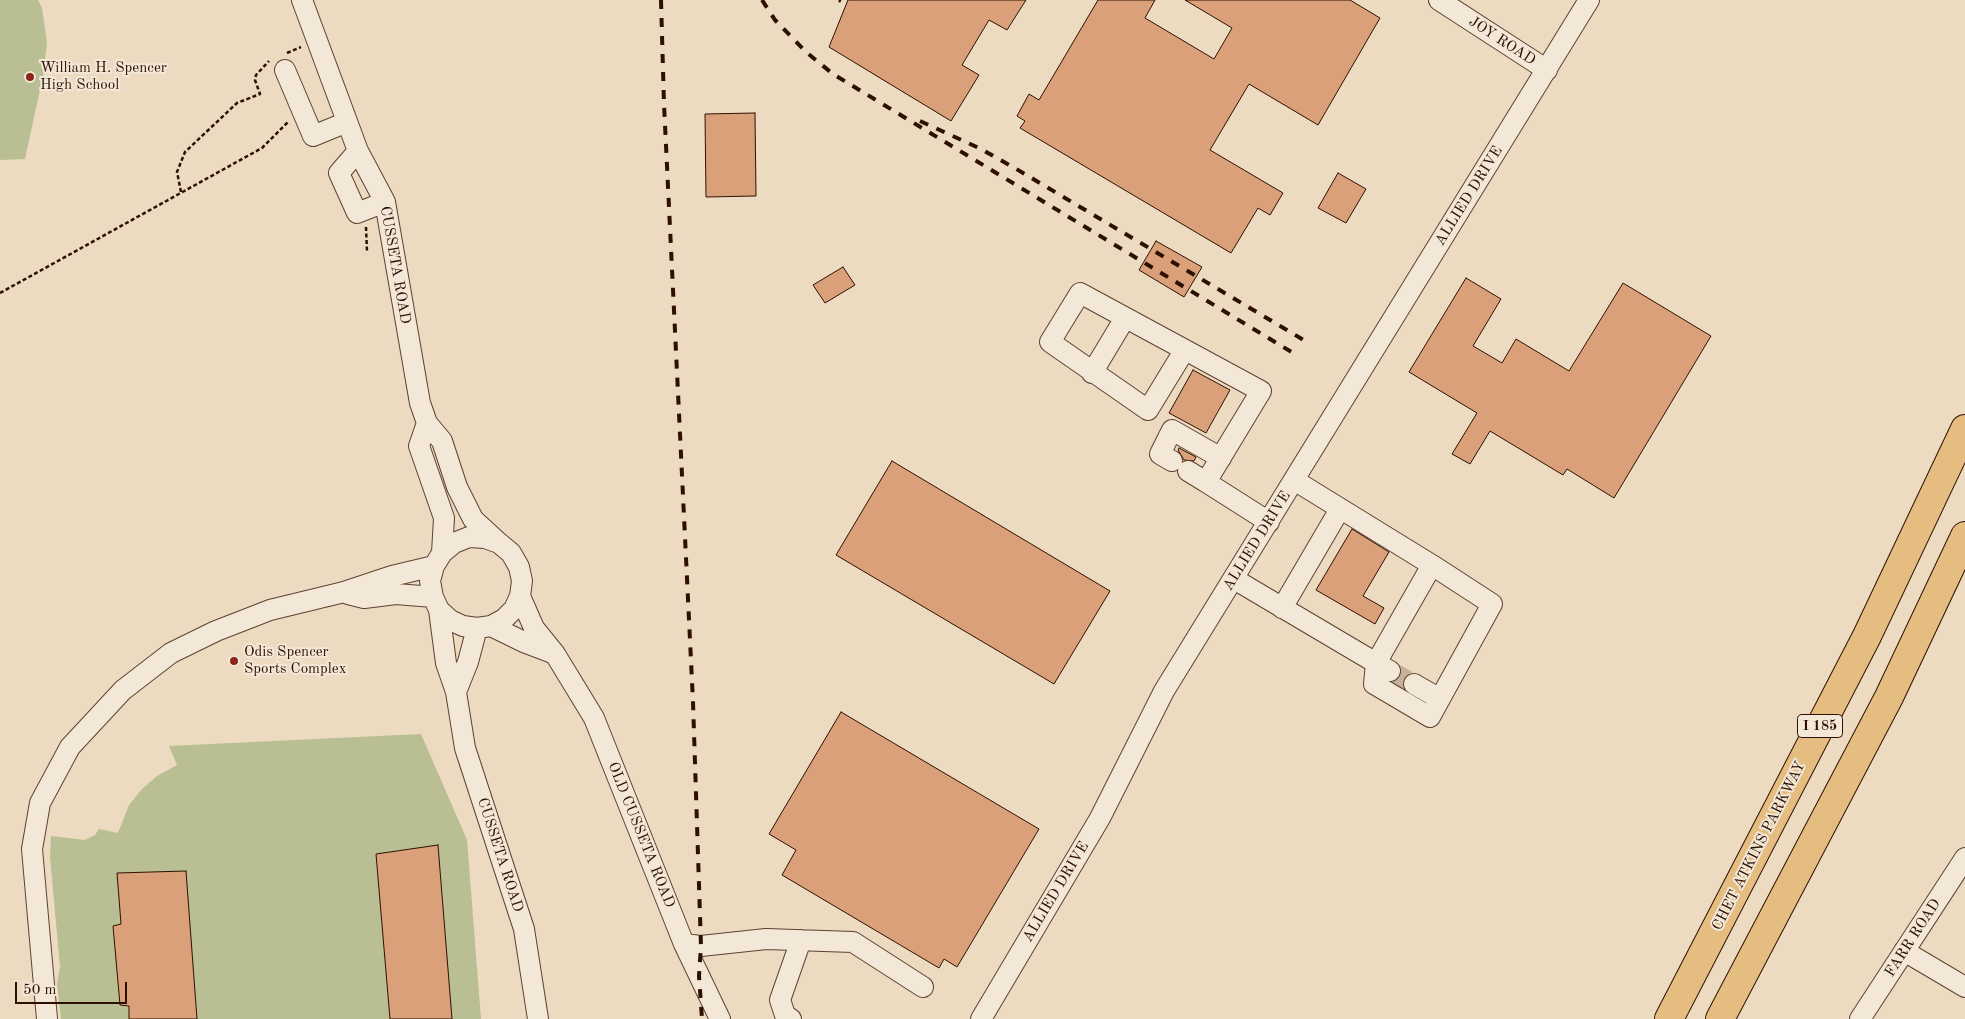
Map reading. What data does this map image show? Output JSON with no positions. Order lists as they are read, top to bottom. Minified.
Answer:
{"streets":{"highway":["I 185","CHET ATKINS PARKWAY"],"street":["JOY ROAD","ALLIED DRIVE","CUSSETA ROAD","OLD CUSSETA ROAD","FARR ROAD"]},"crossings":[["JOY ROAD","ALLIED DRIVE"],["CUSSETA ROAD","OLD CUSSETA ROAD"]],"places":["William H. Spencer High School","Odis Spencer Sports Complex"],"scale_bar":"50 m"}
